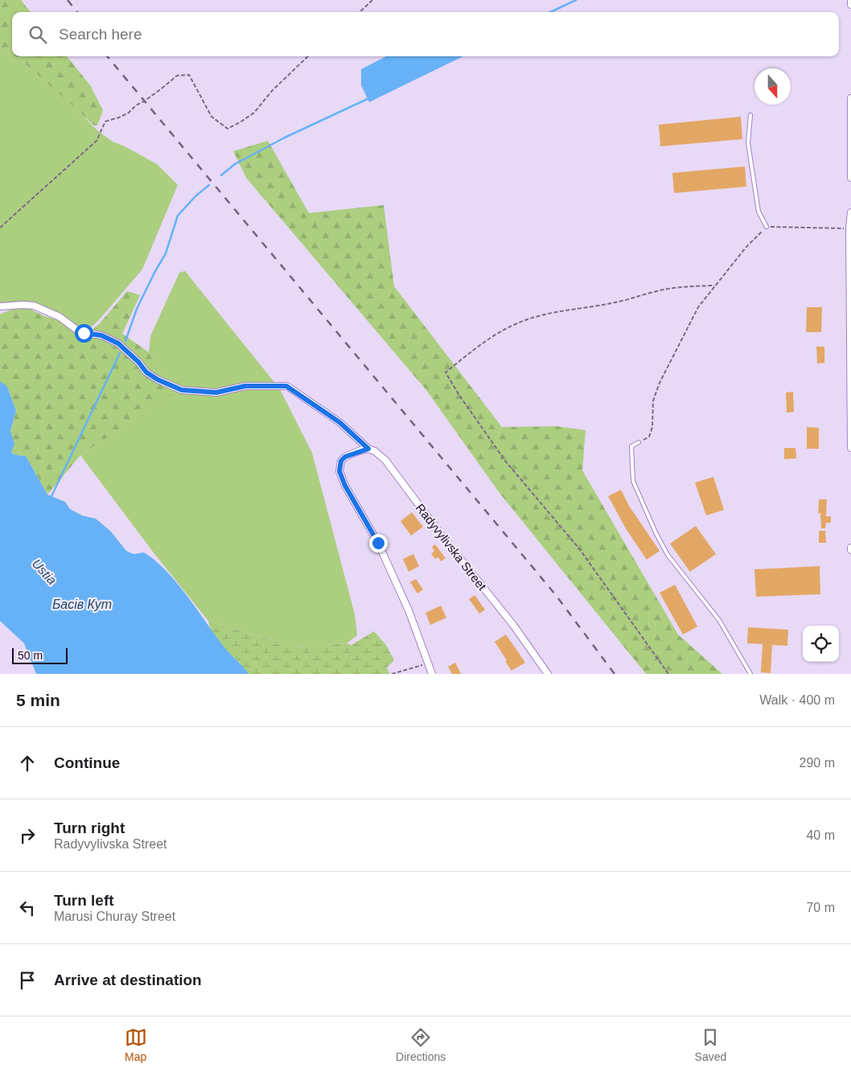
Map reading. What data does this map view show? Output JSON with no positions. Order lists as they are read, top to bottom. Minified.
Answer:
{"streets":{"street":["Radyvylivska Street"]},"water":["Ustia","Басів Кут"],"scale_bar":"50 m","north":"bottom","page":{"search":"Search here","scale":"50 m","heading":["5 min","Walk · 400 m"],"list":[["Continue","290 m"],["Turn right","Radyvylivska Street","40 m"],["Turn left","Marusi Churay Street","70 m"],"Arrive at destination"],"nav":["Map","Directions","Saved"]}}
